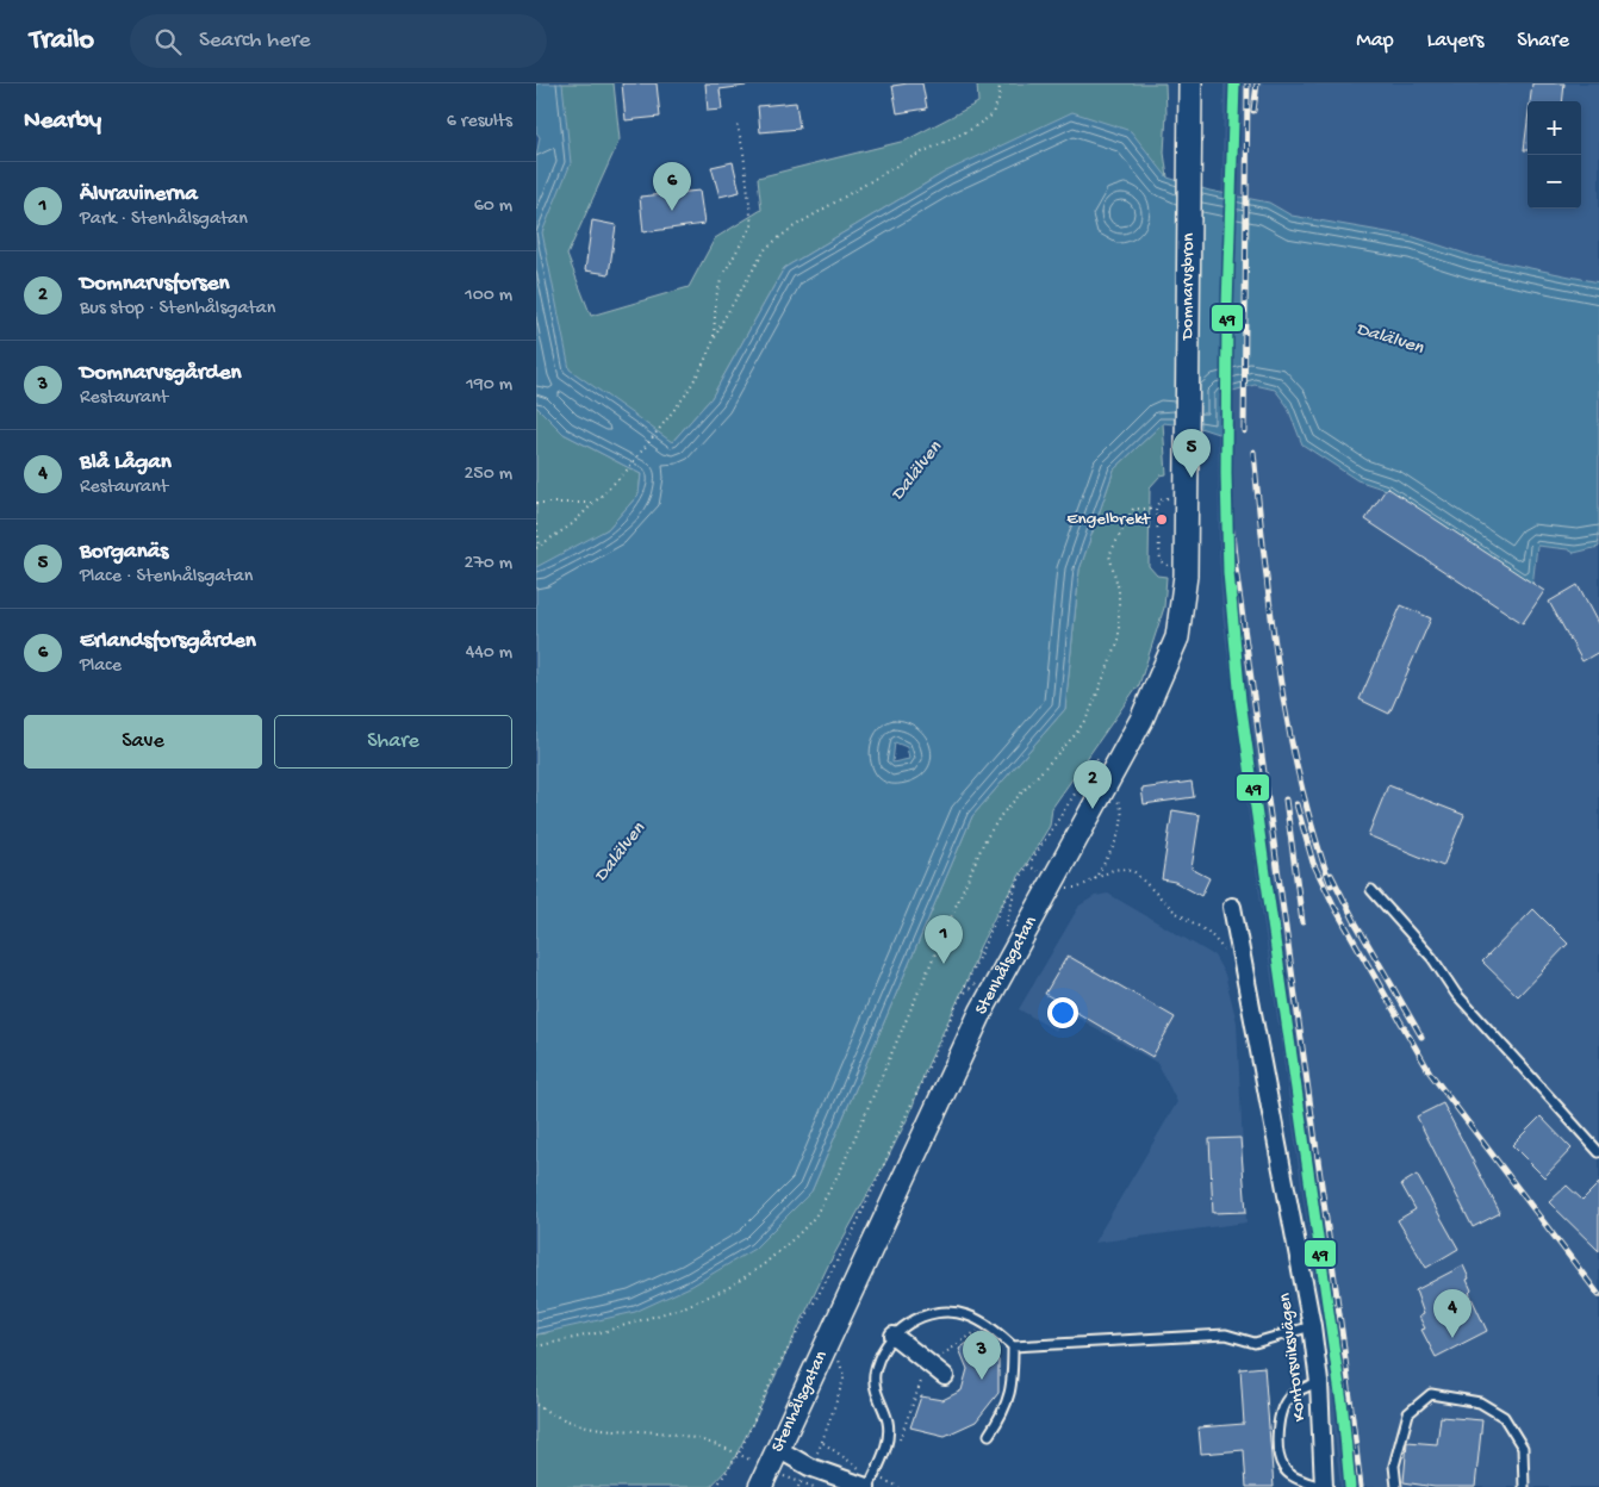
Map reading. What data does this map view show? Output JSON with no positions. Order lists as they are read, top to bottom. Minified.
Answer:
{"streets":{"street":["Domnarvsbron","Stenhålsgatan","Kontorsviksvägen"]},"crossings":[["Domnarvsbron","Stenhålsgatan"]],"water":["Dalälven"],"places":["Engelbrekt"],"lines":["transit line 49"],"page":{"header":"Trailo","search":"Search here","nav":["Map","Layers","Share"],"heading":["Nearby","6 results"],"map_buttons":["+","−"],"list":[{"mark":"1","name":"Älvravinerna","note":"Park · Stenhålsgatan","value":"60 m"},{"mark":"2","name":"Domnarvsforsen","note":"Bus stop · Stenhålsgatan","value":"100 m"},{"mark":"3","name":"Domnarvsgården","note":"Restaurant","value":"190 m"},{"mark":"4","name":"Blå Lågan","note":"Restaurant","value":"250 m"},{"mark":"5","name":"Borganäs","note":"Place · Stenhålsgatan","value":"270 m"},{"mark":"6","name":"Erlandsforsgården","note":"Place","value":"440 m"}],"pins":["6","5","2","1","4","3"],"buttons":["Save","Share"]}}
